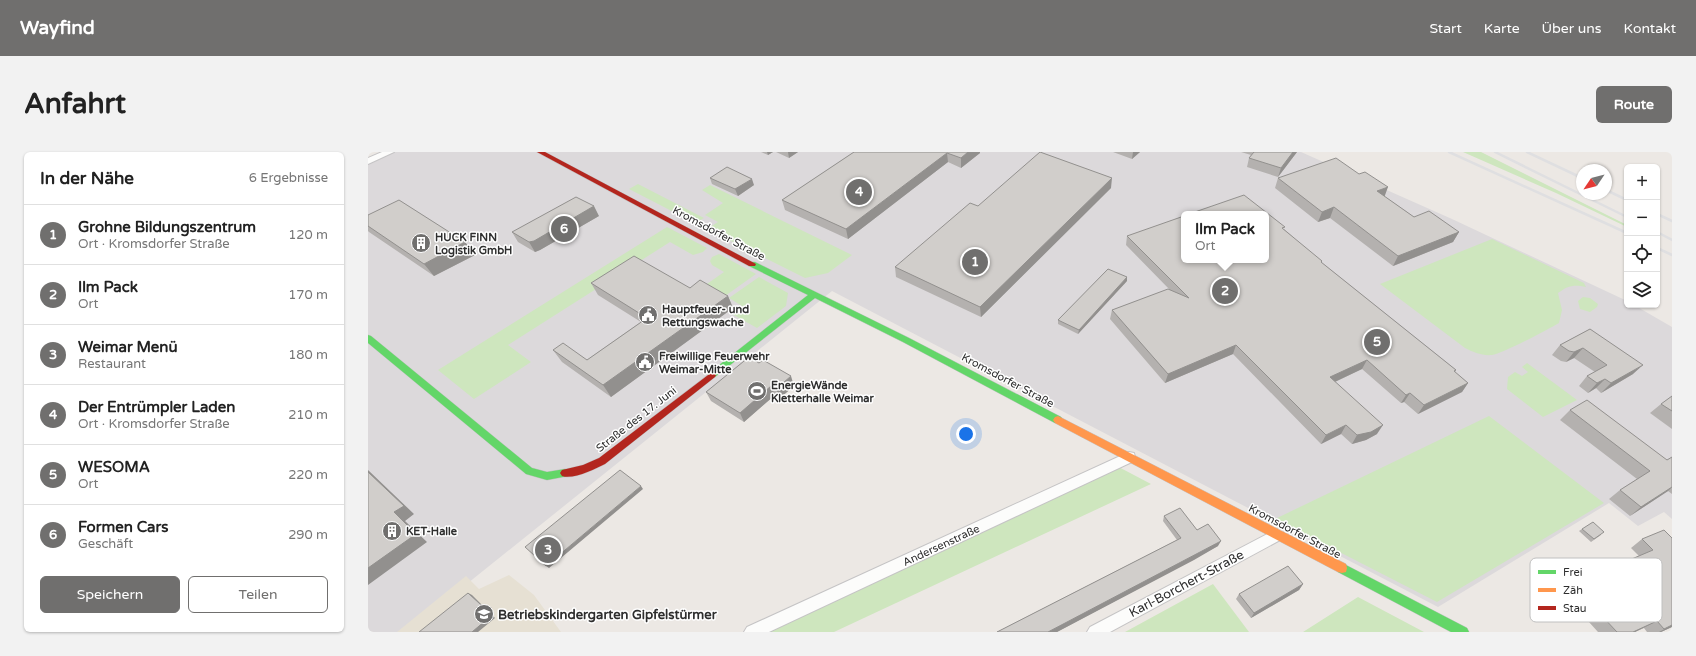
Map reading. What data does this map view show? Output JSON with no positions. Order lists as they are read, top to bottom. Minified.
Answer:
{"streets":{"street":["Kromsdorfer Straße","Straße des 17. Juni","Andersenstraße","Karl-Borchert-Straße"]},"crossings":[["Kromsdorfer Straße","Straße des 17. Juni"],["Kromsdorfer Straße","Andersenstraße"],["Kromsdorfer Straße","Karl-Borchert-Straße"]],"places":{"building":["HUCK FINN Logistik GmbH","KET-Halle"],"public building":["Hauptfeuer- und Rettungswache","Freiwillige Feuerwehr Weimar-Mitte"],"sports":["EnergieWände Kletterhalle Weimar"],"school or university":["Betriebskindergarten Gipfelstürmer"]},"legend":["Frei","Zäh","Stau"],"north":"bottom left","page":{"header":"Wayfind","nav":["Start","Karte","Über uns","Kontakt"],"buttons":["Route",["Speichern","Teilen"]],"title":"Anfahrt","heading":["In der Nähe","6 Ergebnisse"],"map_buttons":["+","−"],"pins":["4","6","1","2","5","3"],"list":[{"mark":"1","name":"Grohne Bildungszentrum","note":"Ort · Kromsdorfer Straße","value":"120 m"},{"mark":"2","name":"Ilm Pack","note":"Ort","value":"170 m"},{"mark":"3","name":"Weimar Menü","note":"Restaurant","value":"180 m"},{"mark":"4","name":"Der Entrümpler Laden","note":"Ort · Kromsdorfer Straße","value":"210 m"},{"mark":"5","name":"WESOMA","note":"Ort","value":"220 m"},{"mark":"6","name":"Formen Cars","note":"Geschäft","value":"290 m"}],"popup":["Ilm Pack","Ort"]}}
